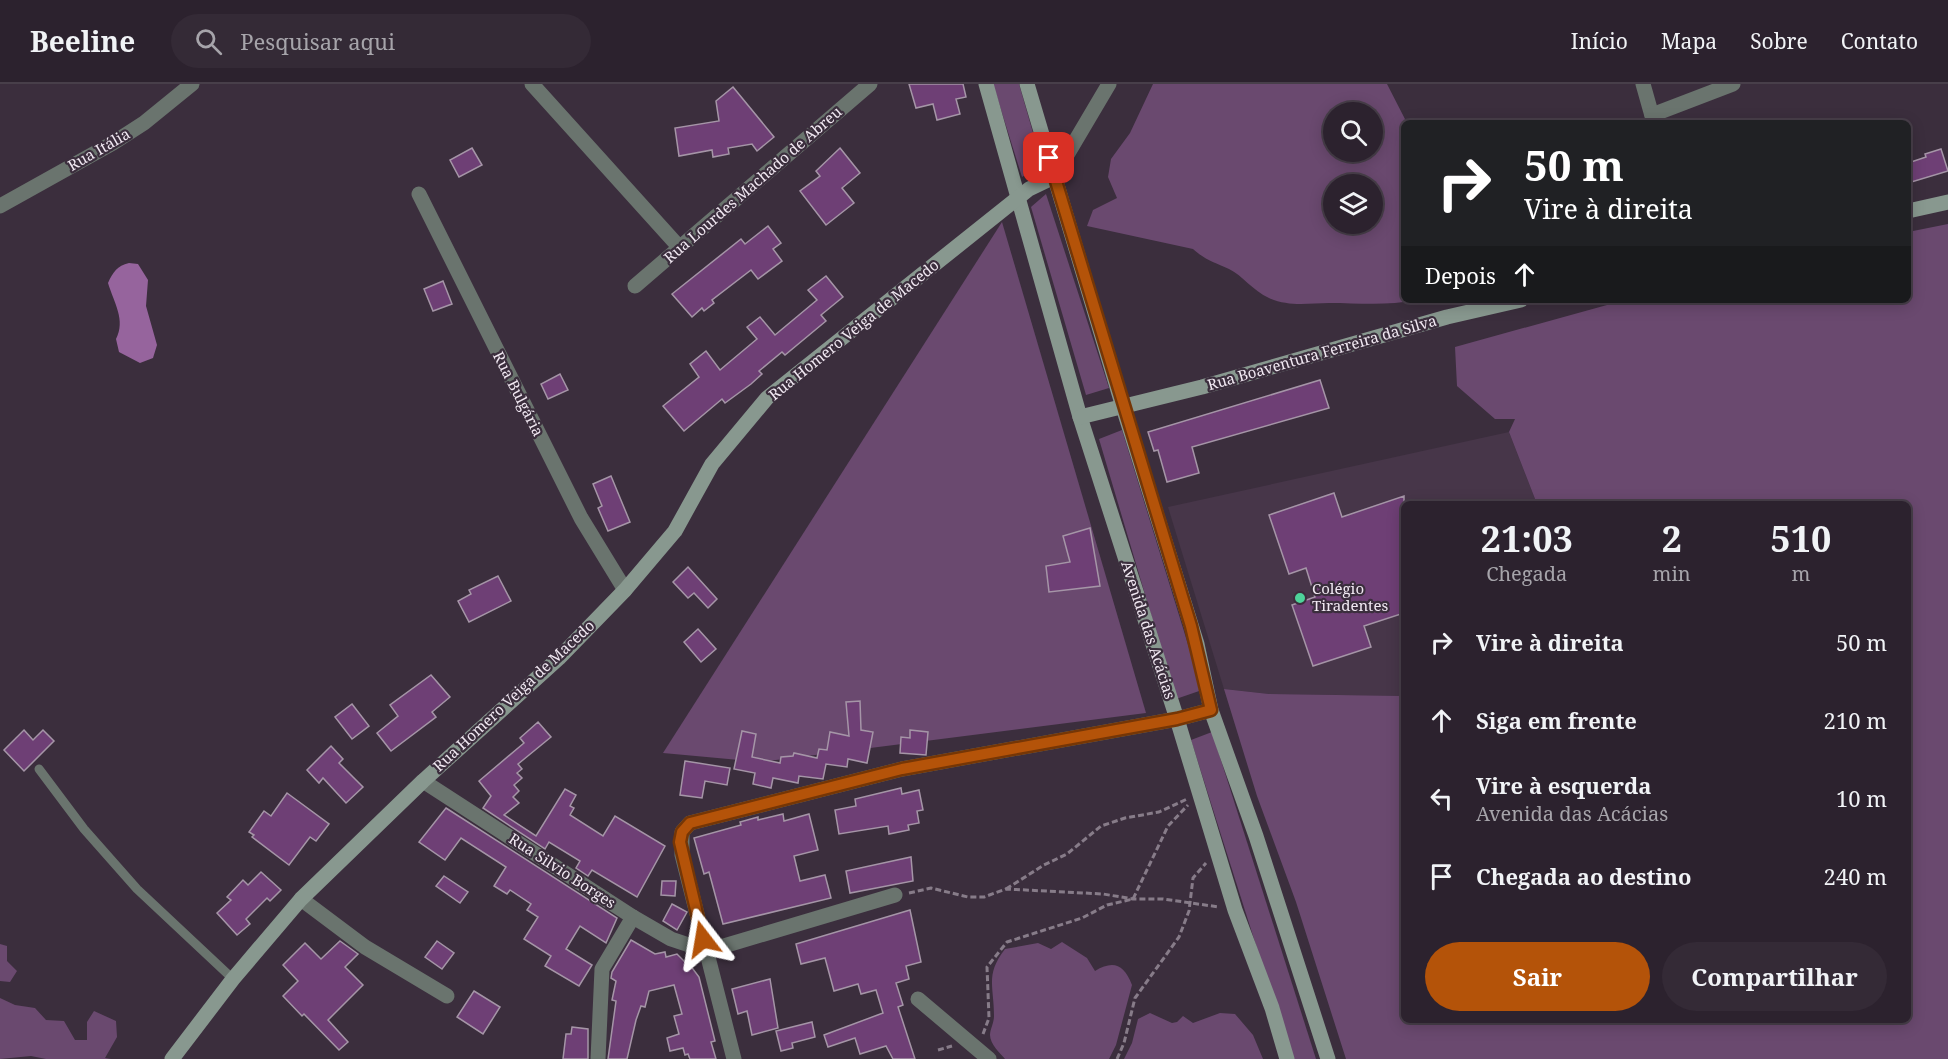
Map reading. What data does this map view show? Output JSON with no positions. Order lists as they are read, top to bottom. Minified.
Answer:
{"streets":{"street":["Rua Itália","Rua Lourdes Machado de Abreu","Rua Homero Veiga de Macedo","Rua Boaventura Ferreira da Silva","Rua Bulgária","Avenida das Acácias","Rua Silvio Borges"]},"crossings":[["Rua Homero Veiga de Macedo","Rua Bulgária"],["Rua Homero Veiga de Macedo","Avenida das Acácias"],["Rua Homero Veiga de Macedo","Rua Silvio Borges"]],"places":["Colégio Tiradentes"],"page":{"header":"Beeline","search":"Pesquisar aqui","nav":["Início","Mapa","Sobre","Contato"],"turn":["50 m","Vire à direita"],"then":"Depois","eta":["21:03","Chegada","2","min","510","m"],"list":[{"name":"Vire à direita","value":"50 m"},{"name":"Siga em frente","value":"210 m"},{"name":"Vire à esquerda","note":"Avenida das Acácias","value":"10 m"},{"name":"Chegada ao destino","value":"240 m"}],"buttons":["Sair","Compartilhar"]}}
